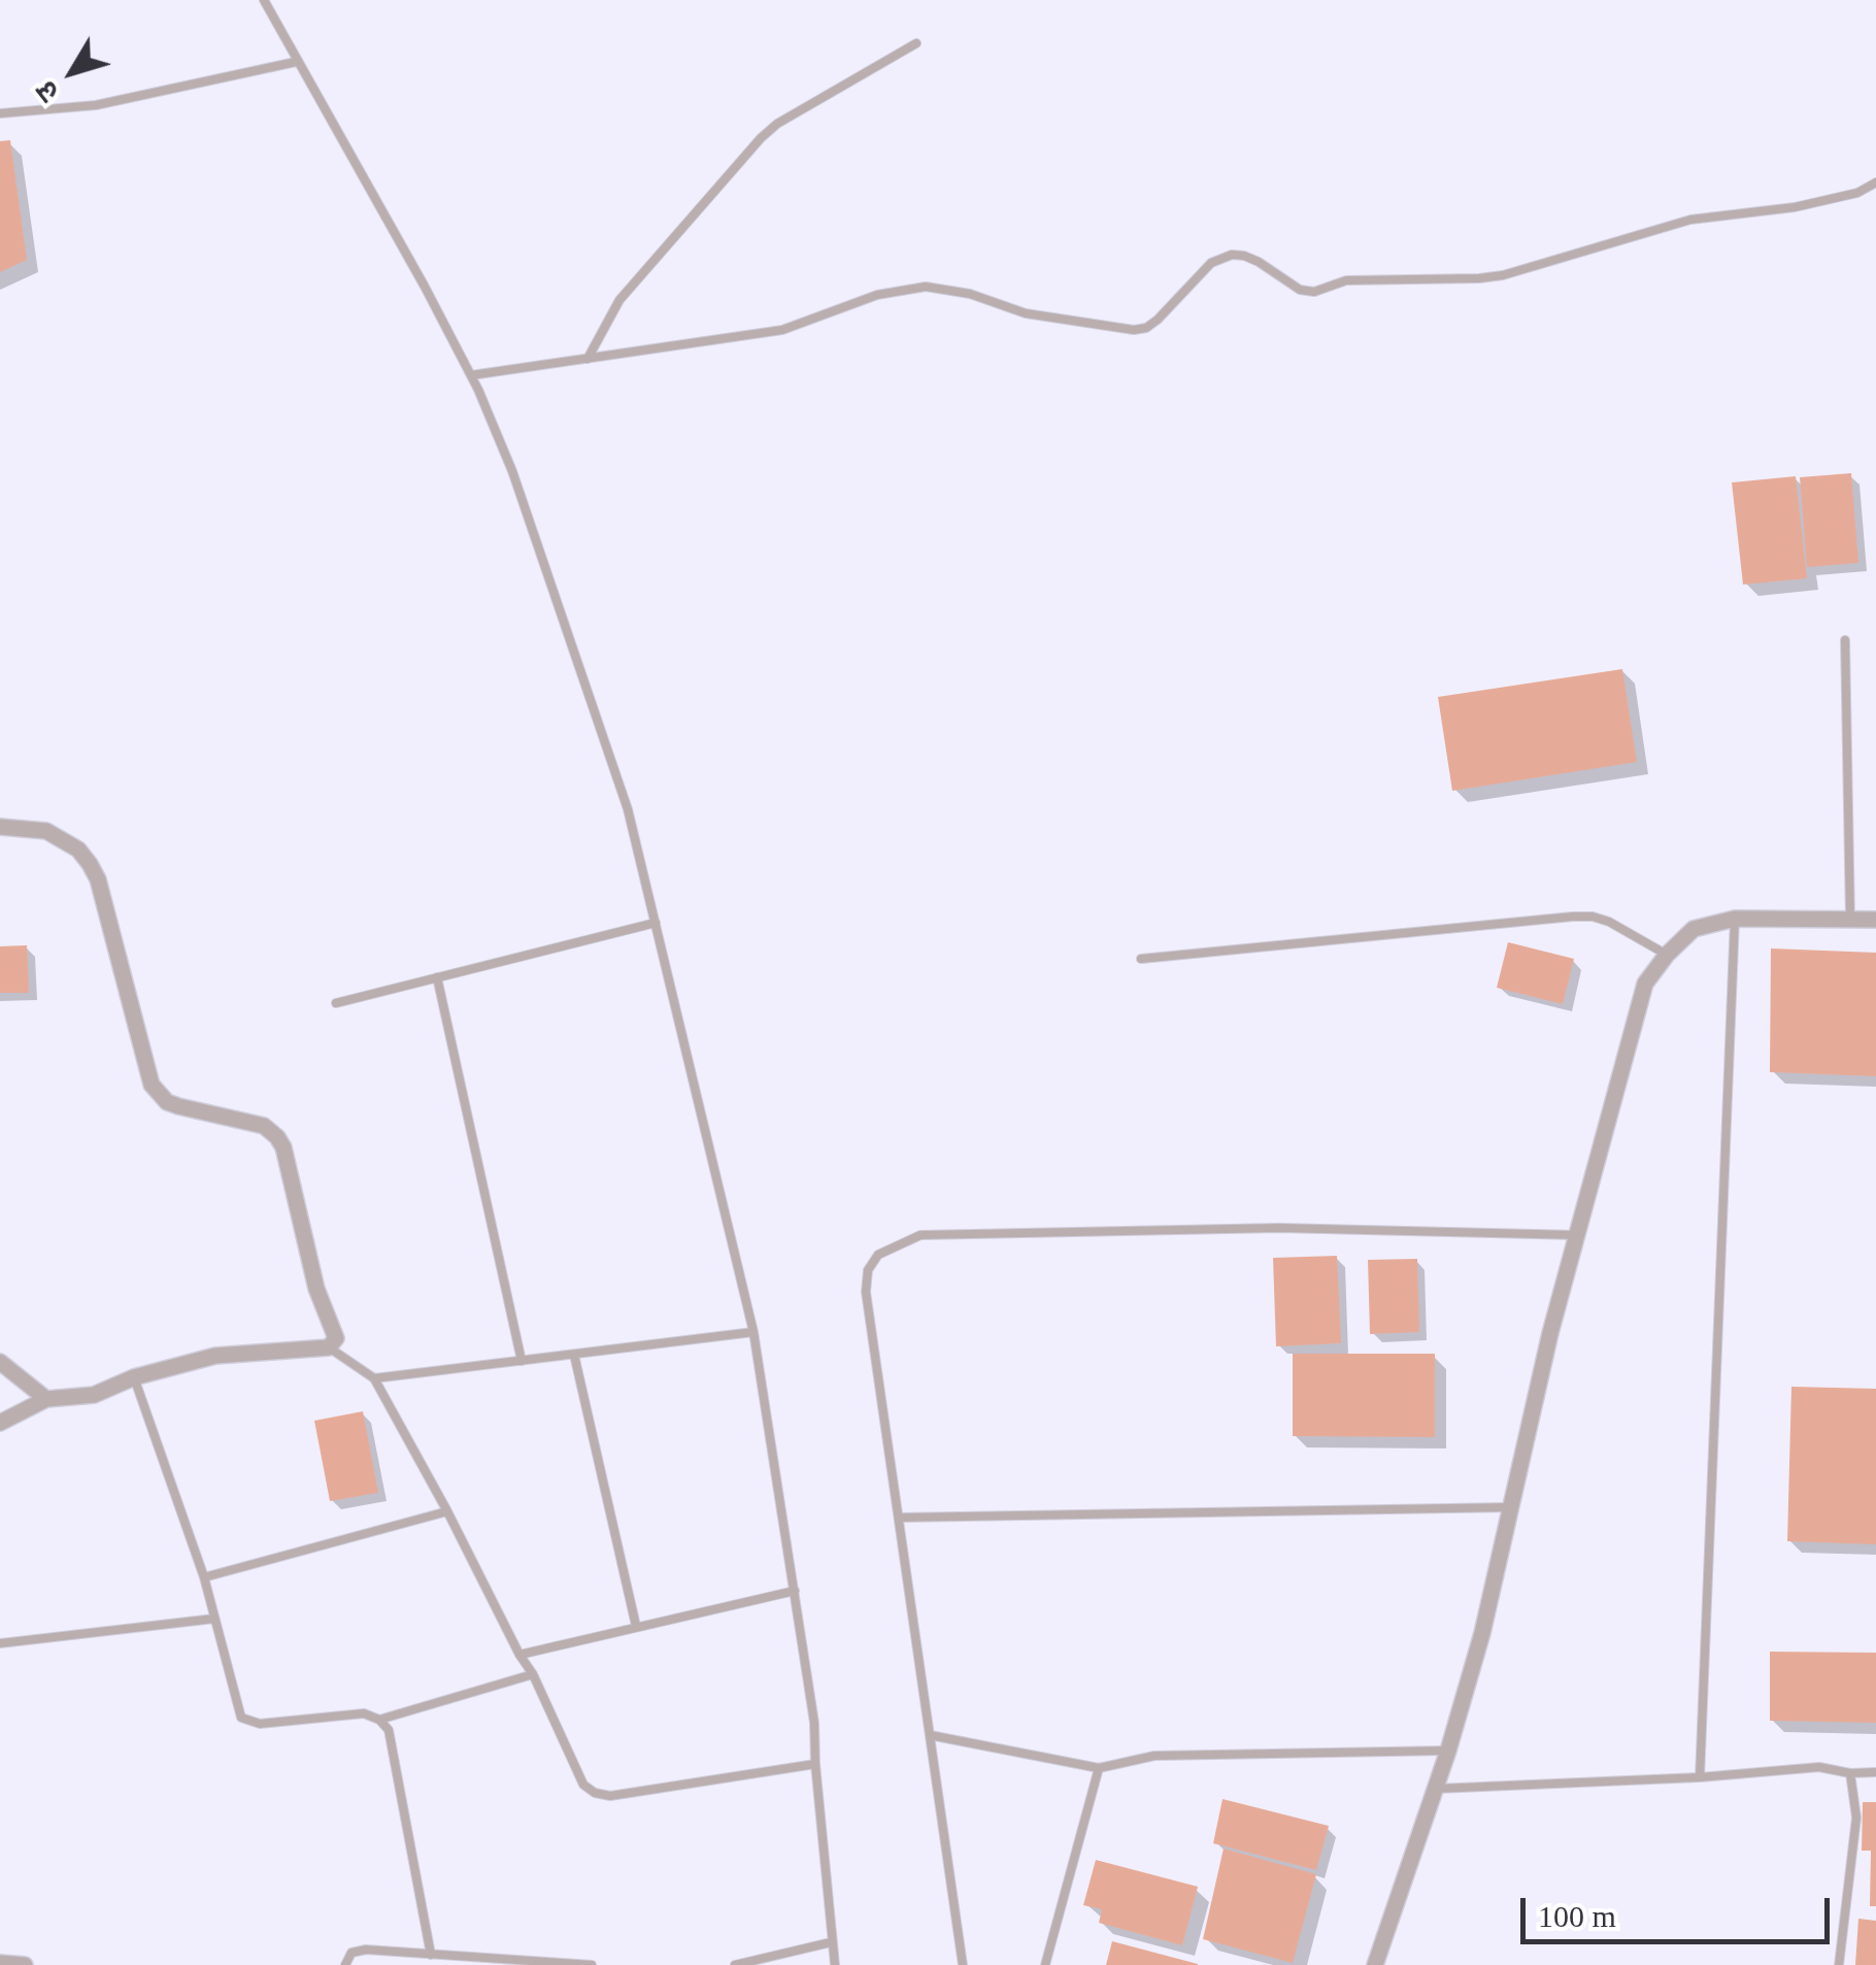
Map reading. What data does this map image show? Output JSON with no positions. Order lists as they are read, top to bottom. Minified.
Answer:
{"scale_bar":"100 m","north":"bottom left"}
